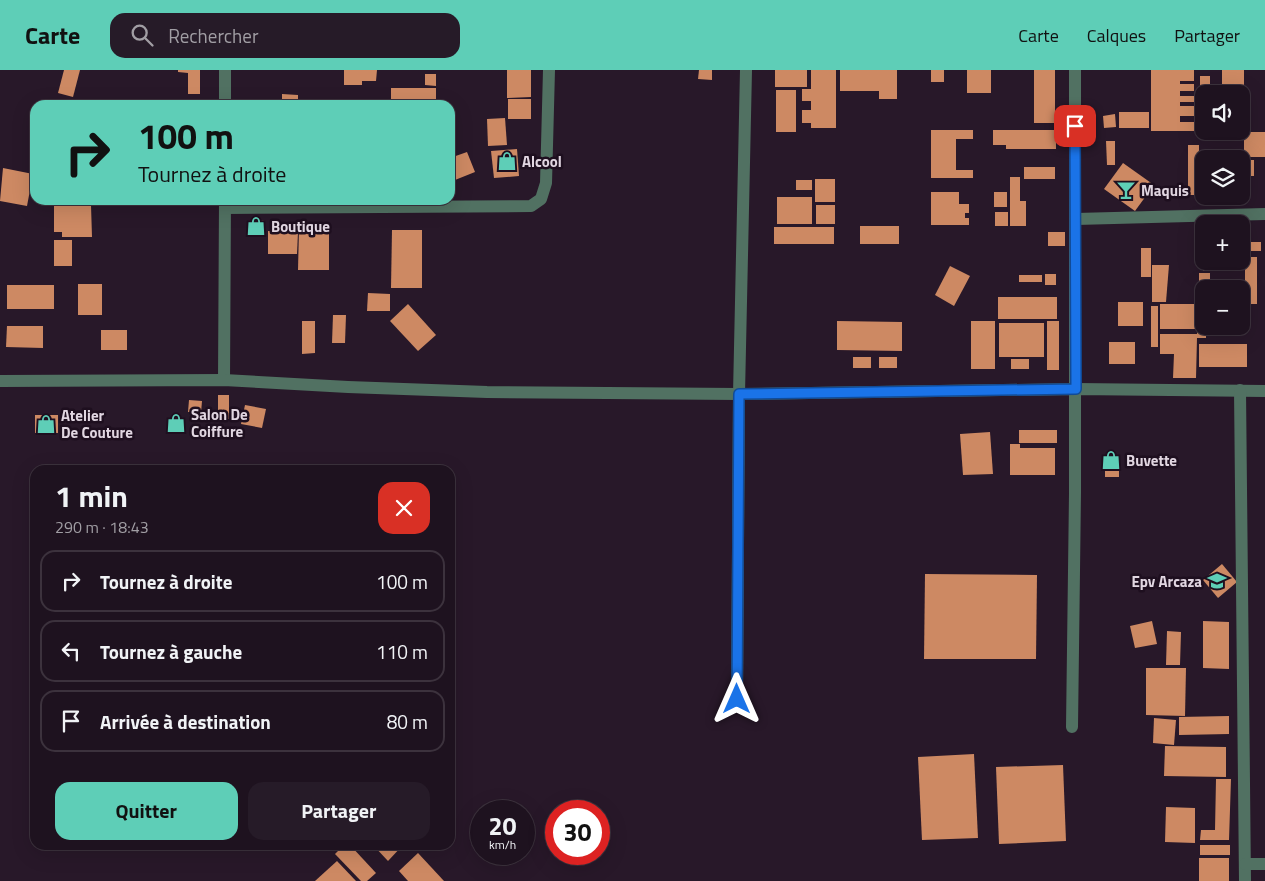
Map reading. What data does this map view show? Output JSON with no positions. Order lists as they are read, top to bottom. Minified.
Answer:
{"places":{"shop":["Alcool","Boutique","Salon De Coiffure","Atelier De Couture","Buvette"],"bar":["Maquis"],"school or university":["Epv Arcaza"]},"page":{"header":"Carte","search":"Rechercher","nav":["Carte","Calques","Partager"],"map_buttons":["+","−"],"turn":["100 m","Tournez à droite"],"heading":["1 min","290 m · 18:43"],"list":[{"name":"Tournez à droite","value":"100 m"},{"name":"Tournez à gauche","value":"110 m"},{"name":"Arrivée à destination","value":"80 m"}],"buttons":["Quitter","Partager"],"speed":"20 km/h","limit":"30"}}
